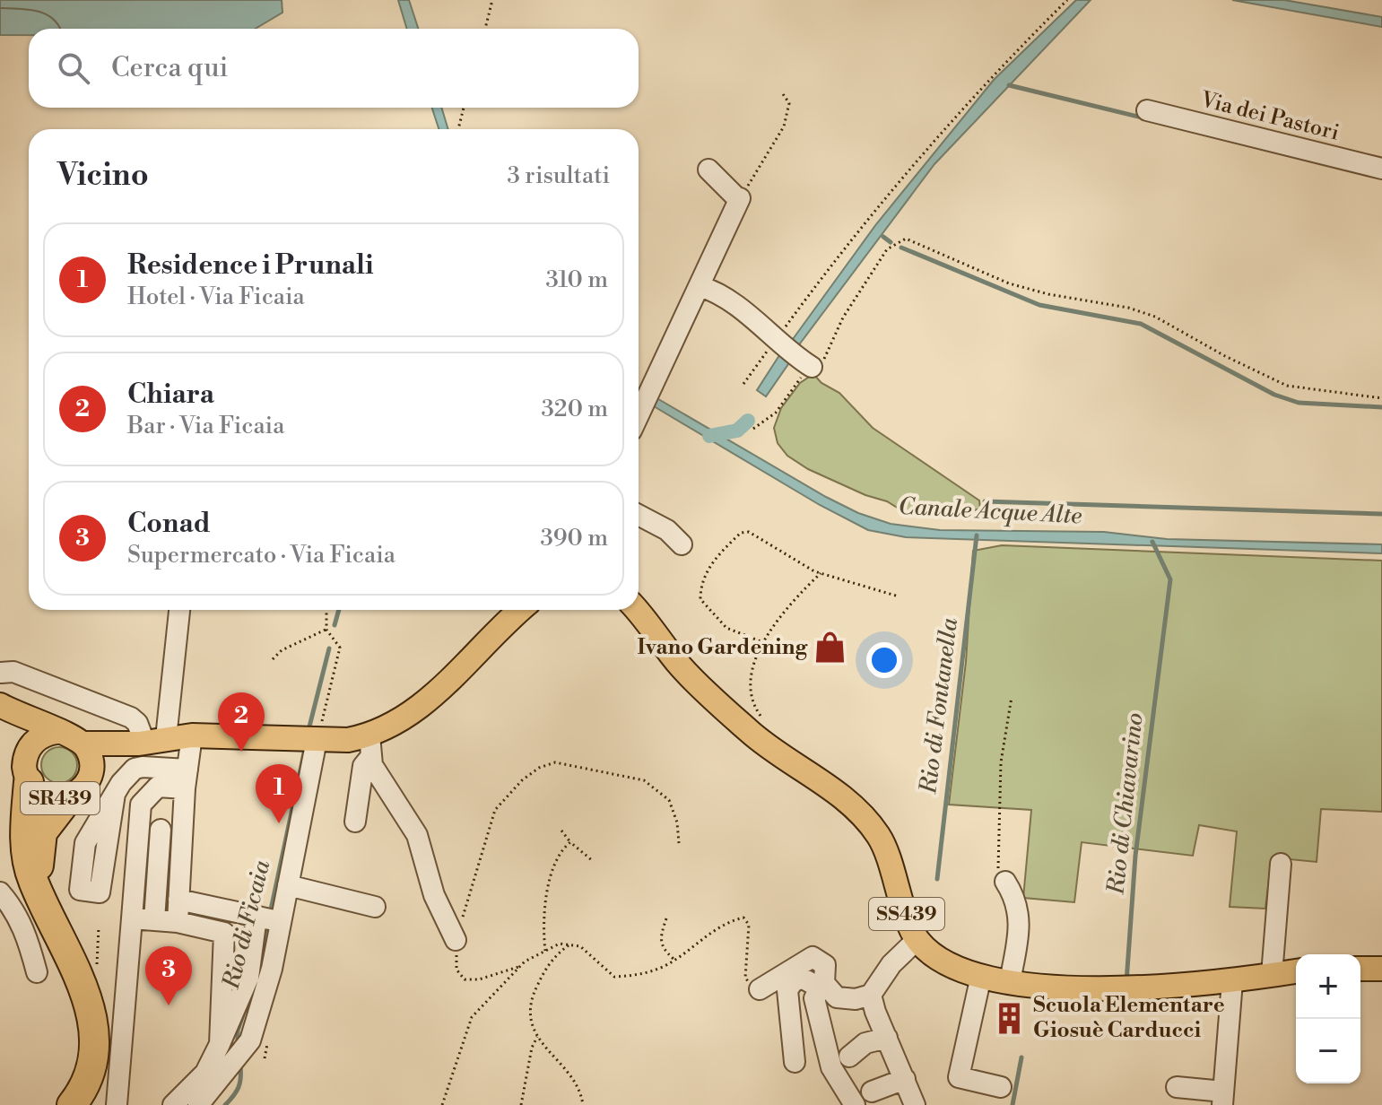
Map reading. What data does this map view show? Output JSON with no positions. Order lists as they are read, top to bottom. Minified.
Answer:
{"streets":{"main road":["SR439","SS439"],"street":["Via dei Pastori"]},"water":["Canale Acque Alte","Rio di Fontanella","Rio di Chiavarino","Rio di Ficaia"],"places":{"shop":["Ivano Gardening"],"building":["Scuola Elementare Giosuè Carducci"]},"page":{"search":"Cerca qui","heading":["Vicino","3 risultati"],"list":[{"mark":"1","name":"Residence i Prunali","note":"Hotel · Via Ficaia","value":"310 m"},{"mark":"2","name":"Chiara","note":"Bar · Via Ficaia","value":"320 m"},{"mark":"3","name":"Conad","note":"Supermercato · Via Ficaia","value":"390 m"}],"pins":["2","1","3"],"map_buttons":["+","−"]}}
